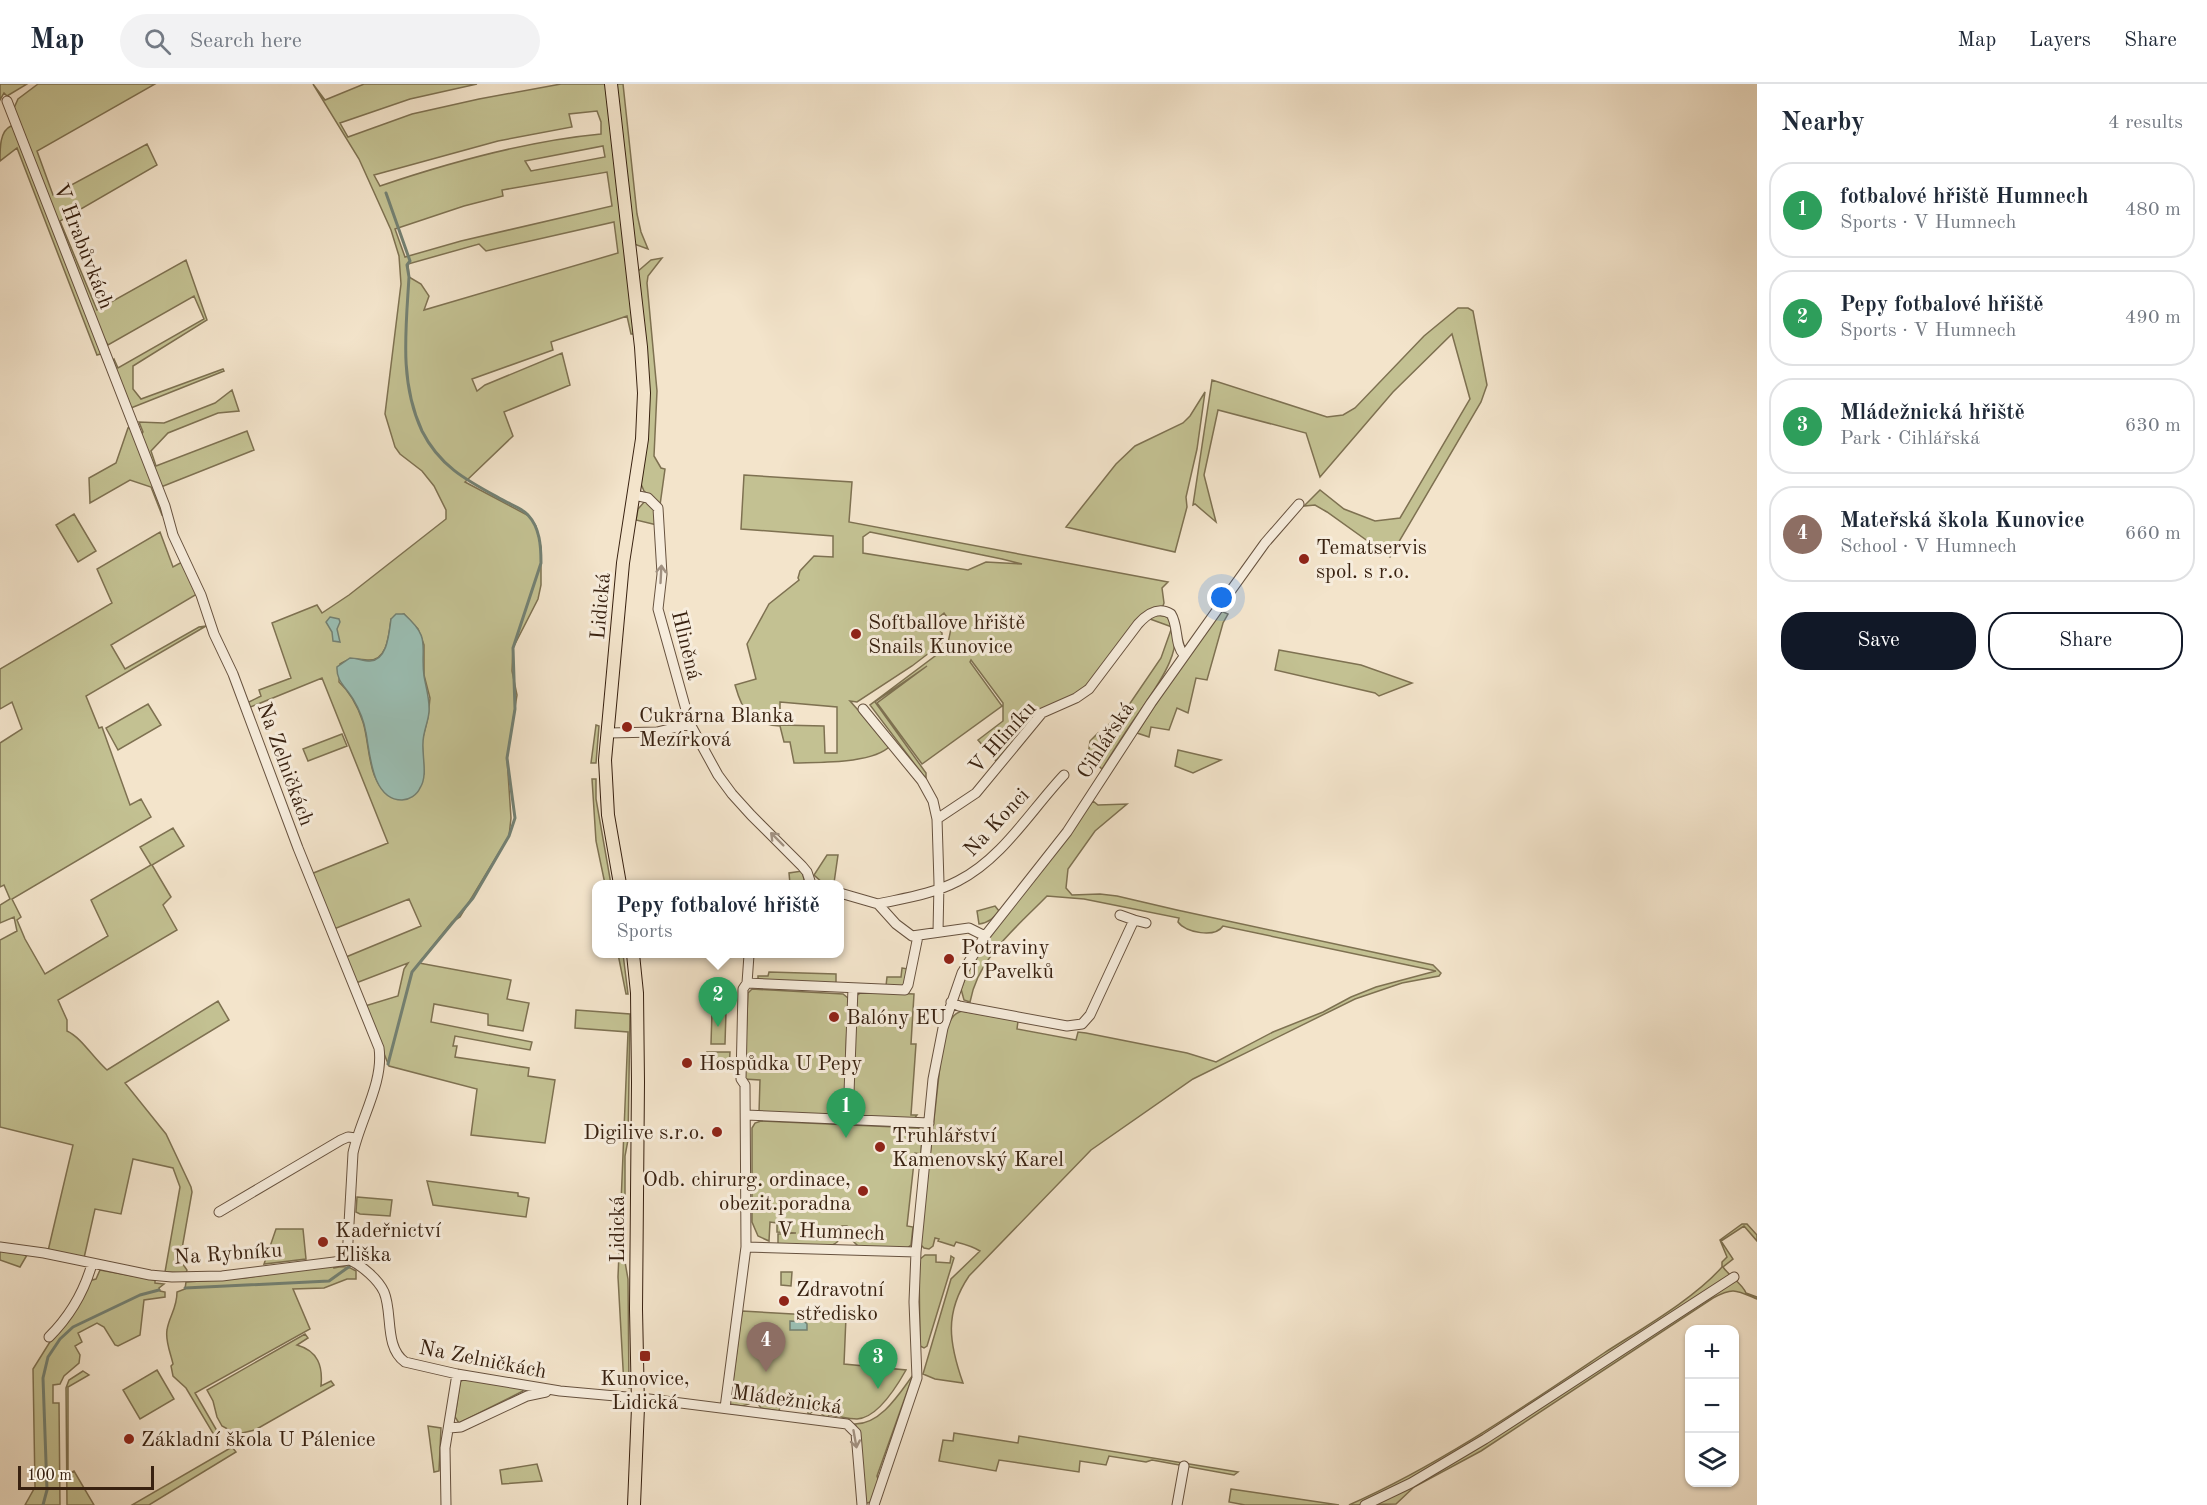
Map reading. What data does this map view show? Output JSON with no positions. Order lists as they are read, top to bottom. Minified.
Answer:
{"streets":{"main road":["Lidická"],"street":["V Hrabůvkách","Hliněná","V Hliníku","Cihlářská","Na Zelničkách","Na Konci","V Humnech","Na Rybníku","Mládežnická"]},"crossings":[["V Hrabůvkách","Na Zelničkách"],["Lidická","Hliněná"],["Lidická","Na Zelničkách"],["Lidická","Mládežnická"],["V Hliníku","Cihlářská"],["Cihlářská","V Humnech"],["Na Zelničkách","Na Rybníku"],["Na Zelničkách","Mládežnická"],["V Humnech","Mládežnická"]],"one_way":["Hliněná","Mládežnická"],"places":{"other":["Tematservis spol. s r.o.","Softballove hřiště Snails Kunovice","Cukrárna Blanka Mezírková","Potraviny U Pavelků","Balóny EU","Hospůdka U Pepy","Digilive s.r.o.","Truhlářství Kamenovský Karel","Odb. chirurg. ordinace, obezit.poradna","Kadeřnictví Eliška","Zdravotní středisko","Základní škola U Pálenice"],"transit":["Kunovice, Lidická"]},"scale_bar":"100 m","page":{"header":"Map","search":"Search here","nav":["Map","Layers","Share"],"heading":["Nearby","4 results"],"list":[{"mark":"1","name":"fotbalové hřiště Humnech","note":"Sports · V Humnech","value":"480 m"},{"mark":"2","name":"Pepy fotbalové hřiště","note":"Sports · V Humnech","value":"490 m"},{"mark":"3","name":"Mládežnická hřiště","note":"Park · Cihlářská","value":"630 m"},{"mark":"4","name":"Mateřská škola Kunovice","note":"School · V Humnech","value":"660 m"}],"buttons":["Save","Share"],"popup":["Pepy fotbalové hřiště","Sports"],"pins":["2","1","4","3"],"map_buttons":["+","−"],"scale":"100 m"}}
